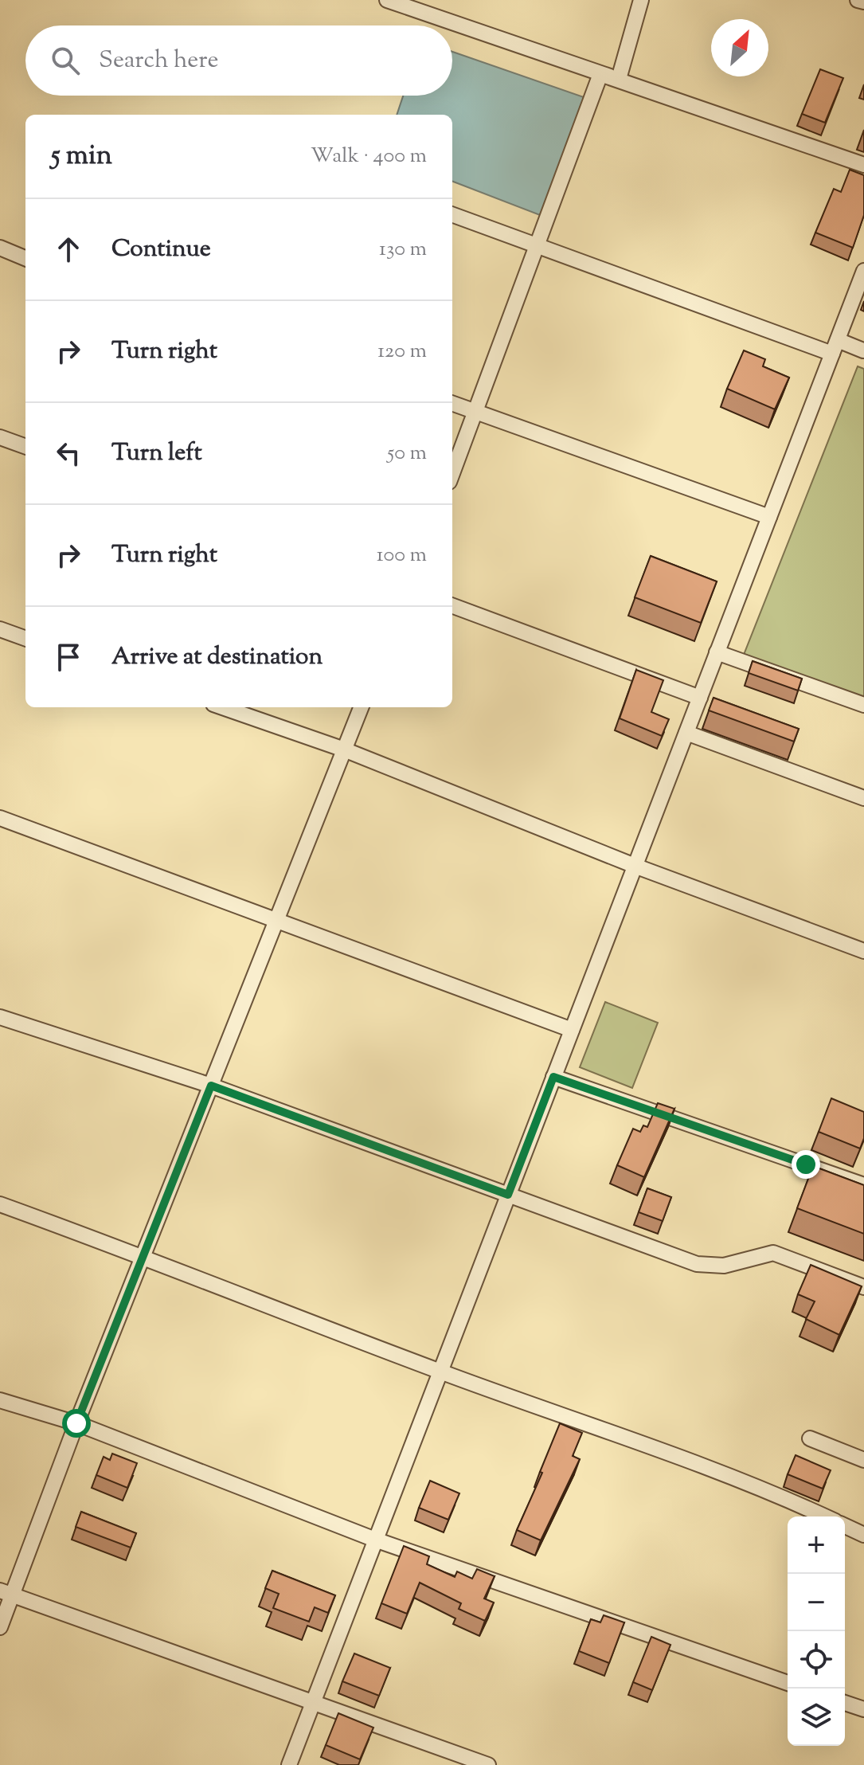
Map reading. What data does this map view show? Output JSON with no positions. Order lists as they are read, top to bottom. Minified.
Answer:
{"north":"top right","page":{"search":"Search here","heading":["5 min","Walk · 400 m"],"list":[["Continue","130 m"],["Turn right","120 m"],["Turn left","50 m"],["Turn right","100 m"],"Arrive at destination"],"map_buttons":["+","−"]}}
